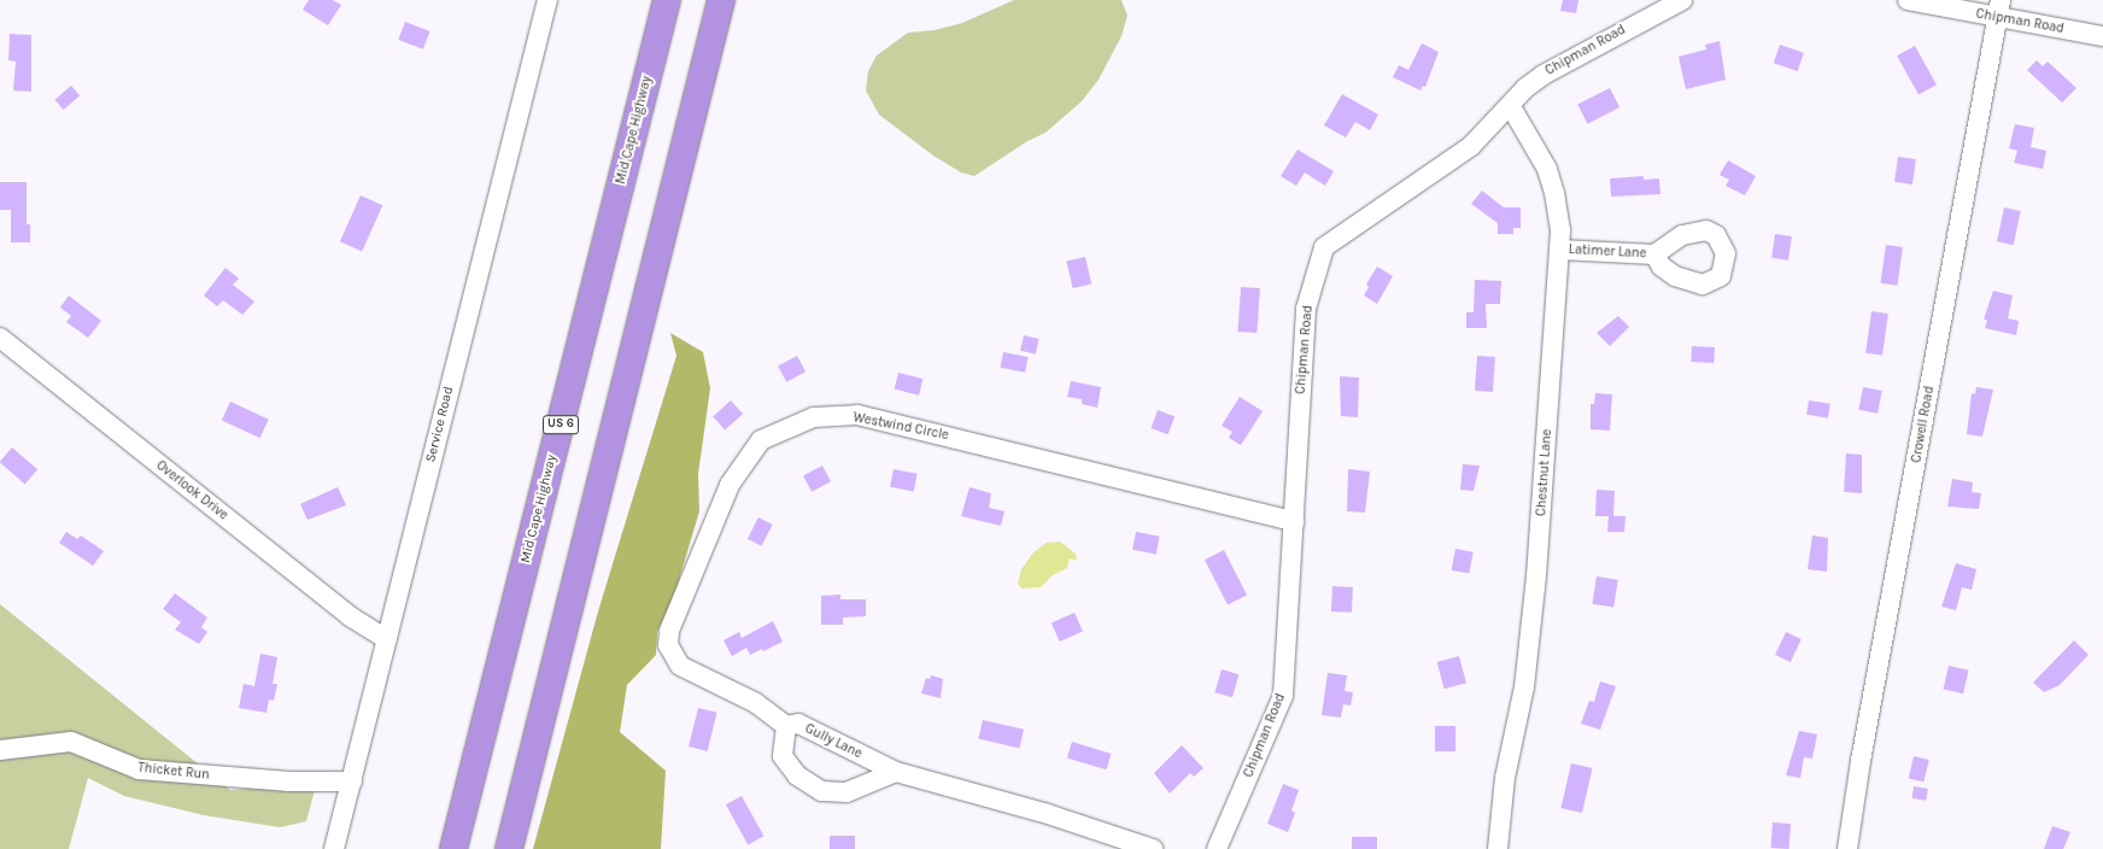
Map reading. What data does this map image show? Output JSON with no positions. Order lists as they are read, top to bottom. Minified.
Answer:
{"streets":{"highway":["Mid Cape Highway","US 6"],"street":["Chipman Road","Latimer Lane","Service Road","Crowell Road","Westwind Circle","Chestnut Lane","Overlook Drive","Gully Lane","Thicket Run"]},"crossings":[["Chipman Road","Crowell Road"],["Chipman Road","Westwind Circle"],["Chipman Road","Chestnut Lane"],["Latimer Lane","Chestnut Lane"],["Service Road","Overlook Drive"],["Service Road","Thicket Run"],["Westwind Circle","Gully Lane"]]}
